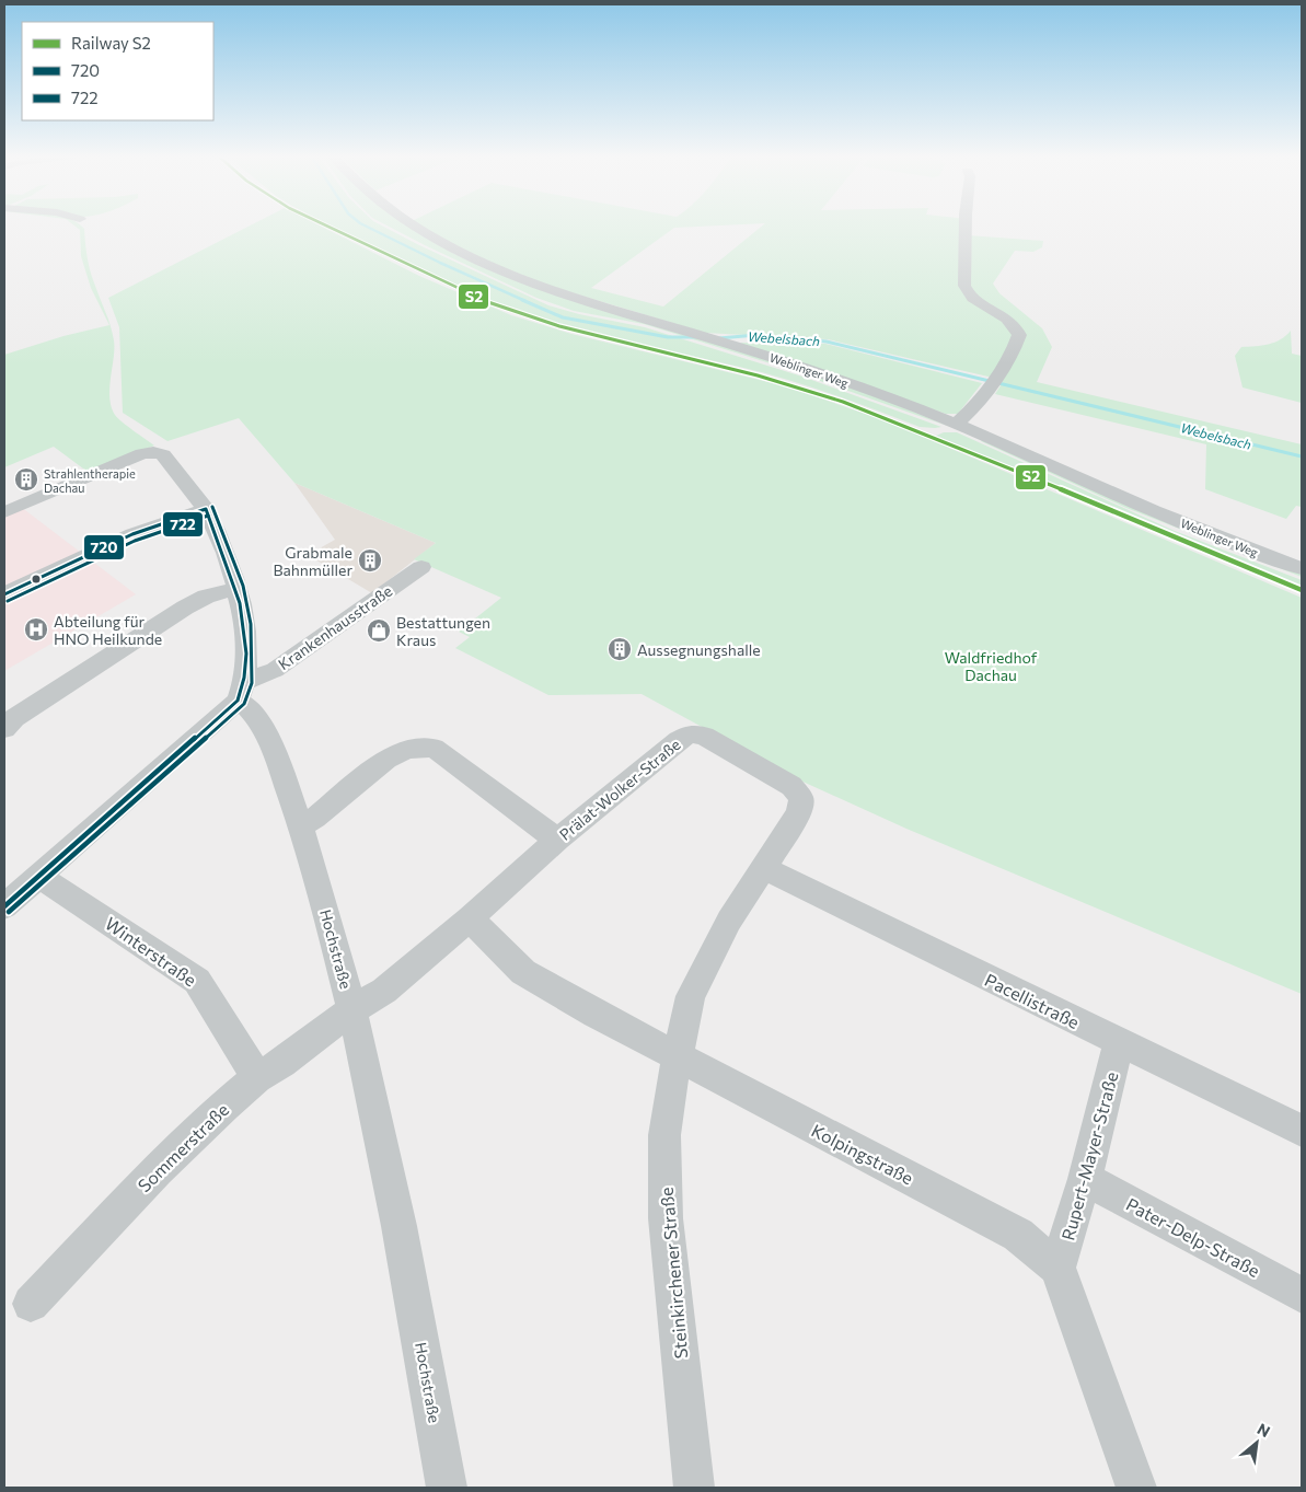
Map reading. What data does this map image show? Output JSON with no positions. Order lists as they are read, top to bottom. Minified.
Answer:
{"streets":{"street":["Weblinger Weg","Krankenhausstraße","Prälat-Wolker-Straße","Hochstraße","Winterstraße","Pacellistraße","Sommerstraße","Kolpingstraße","Rupert-Mayer-Straße","Pater-Delp-Straße","Steinkirchener Straße"]},"crossings":[["Krankenhausstraße","Hochstraße"],["Krankenhausstraße","Winterstraße"],["Prälat-Wolker-Straße","Hochstraße"],["Prälat-Wolker-Straße","Pacellistraße"],["Prälat-Wolker-Straße","Sommerstraße"],["Prälat-Wolker-Straße","Kolpingstraße"],["Prälat-Wolker-Straße","Steinkirchener Straße"],["Hochstraße","Sommerstraße"],["Winterstraße","Sommerstraße"],["Pacellistraße","Rupert-Mayer-Straße"],["Kolpingstraße","Rupert-Mayer-Straße"],["Kolpingstraße","Steinkirchener Straße"],["Rupert-Mayer-Straße","Pater-Delp-Straße"]],"water":["Webelsbach"],"parks":["Waldfriedhof Dachau"],"places":{"building":["Strahlentherapie Dachau","Grabmale Bahnmüller","Aussegnungshalle"],"hospital":["Abteilung für HNO Heilkunde"],"shop":["Bestattungen Kraus"]},"lines":["rail line S2","transit line 722","transit line 720"],"legend":["Railway S2","720","722"],"north":"top right"}
